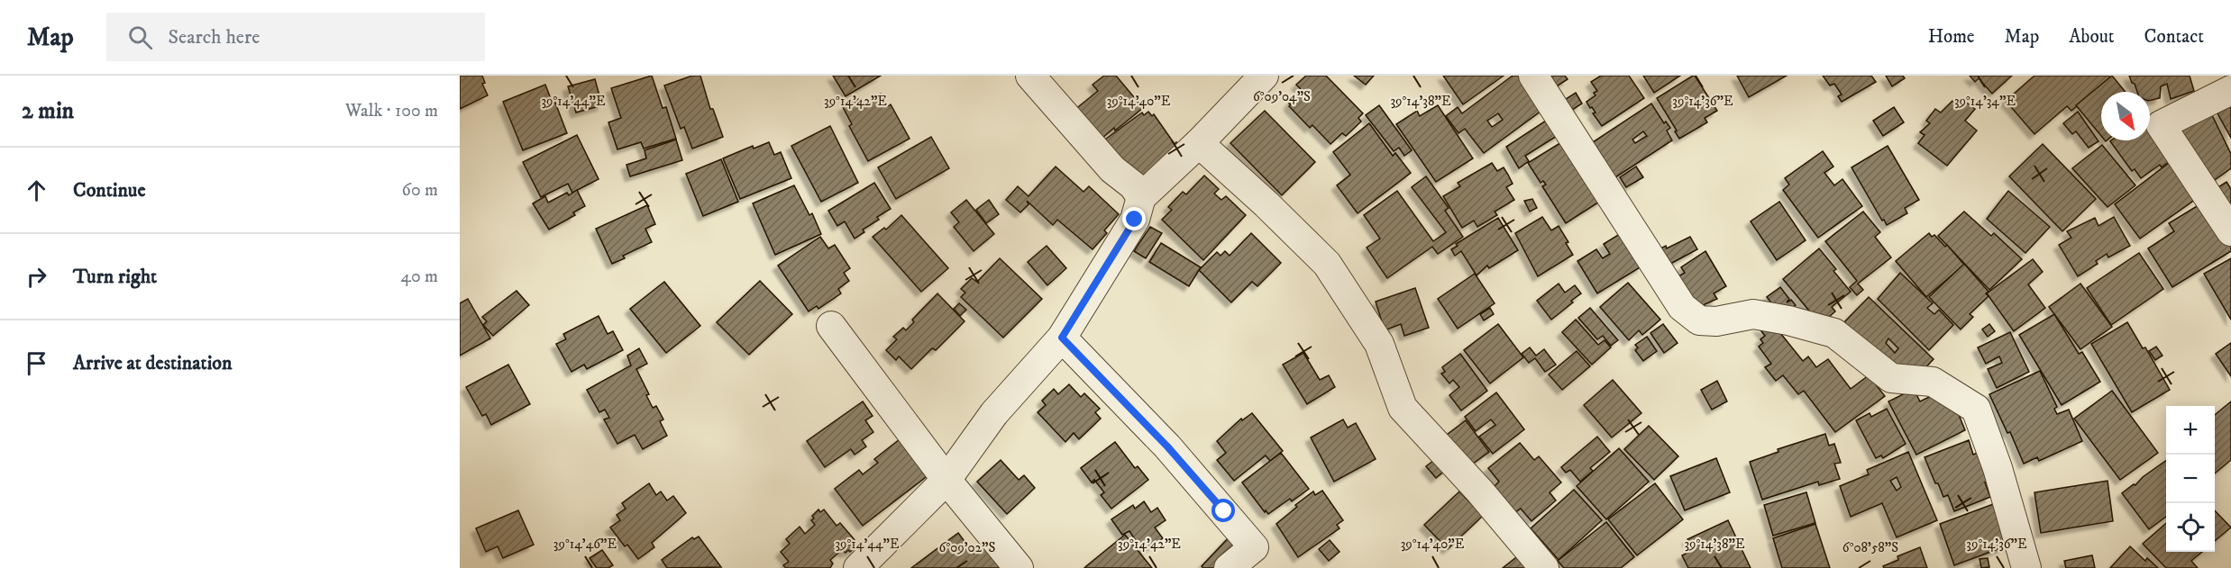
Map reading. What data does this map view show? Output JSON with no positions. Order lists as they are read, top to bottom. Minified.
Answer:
{"north":"bottom right","page":{"header":"Map","search":"Search here","nav":["Home","Map","About","Contact"],"heading":["2 min","Walk · 100 m"],"list":[["Continue","60 m"],["Turn right","40 m"],"Arrive at destination"],"map_buttons":["+","−"]},"coordinates":["6°09'04\"S","39°14'44\"E","39°14'42\"E","39°14'40\"E","39°14'38\"E","39°14'36\"E","39°14'34\"E","39°14'46\"E","6°09'02\"S","6°08'58\"S"]}
